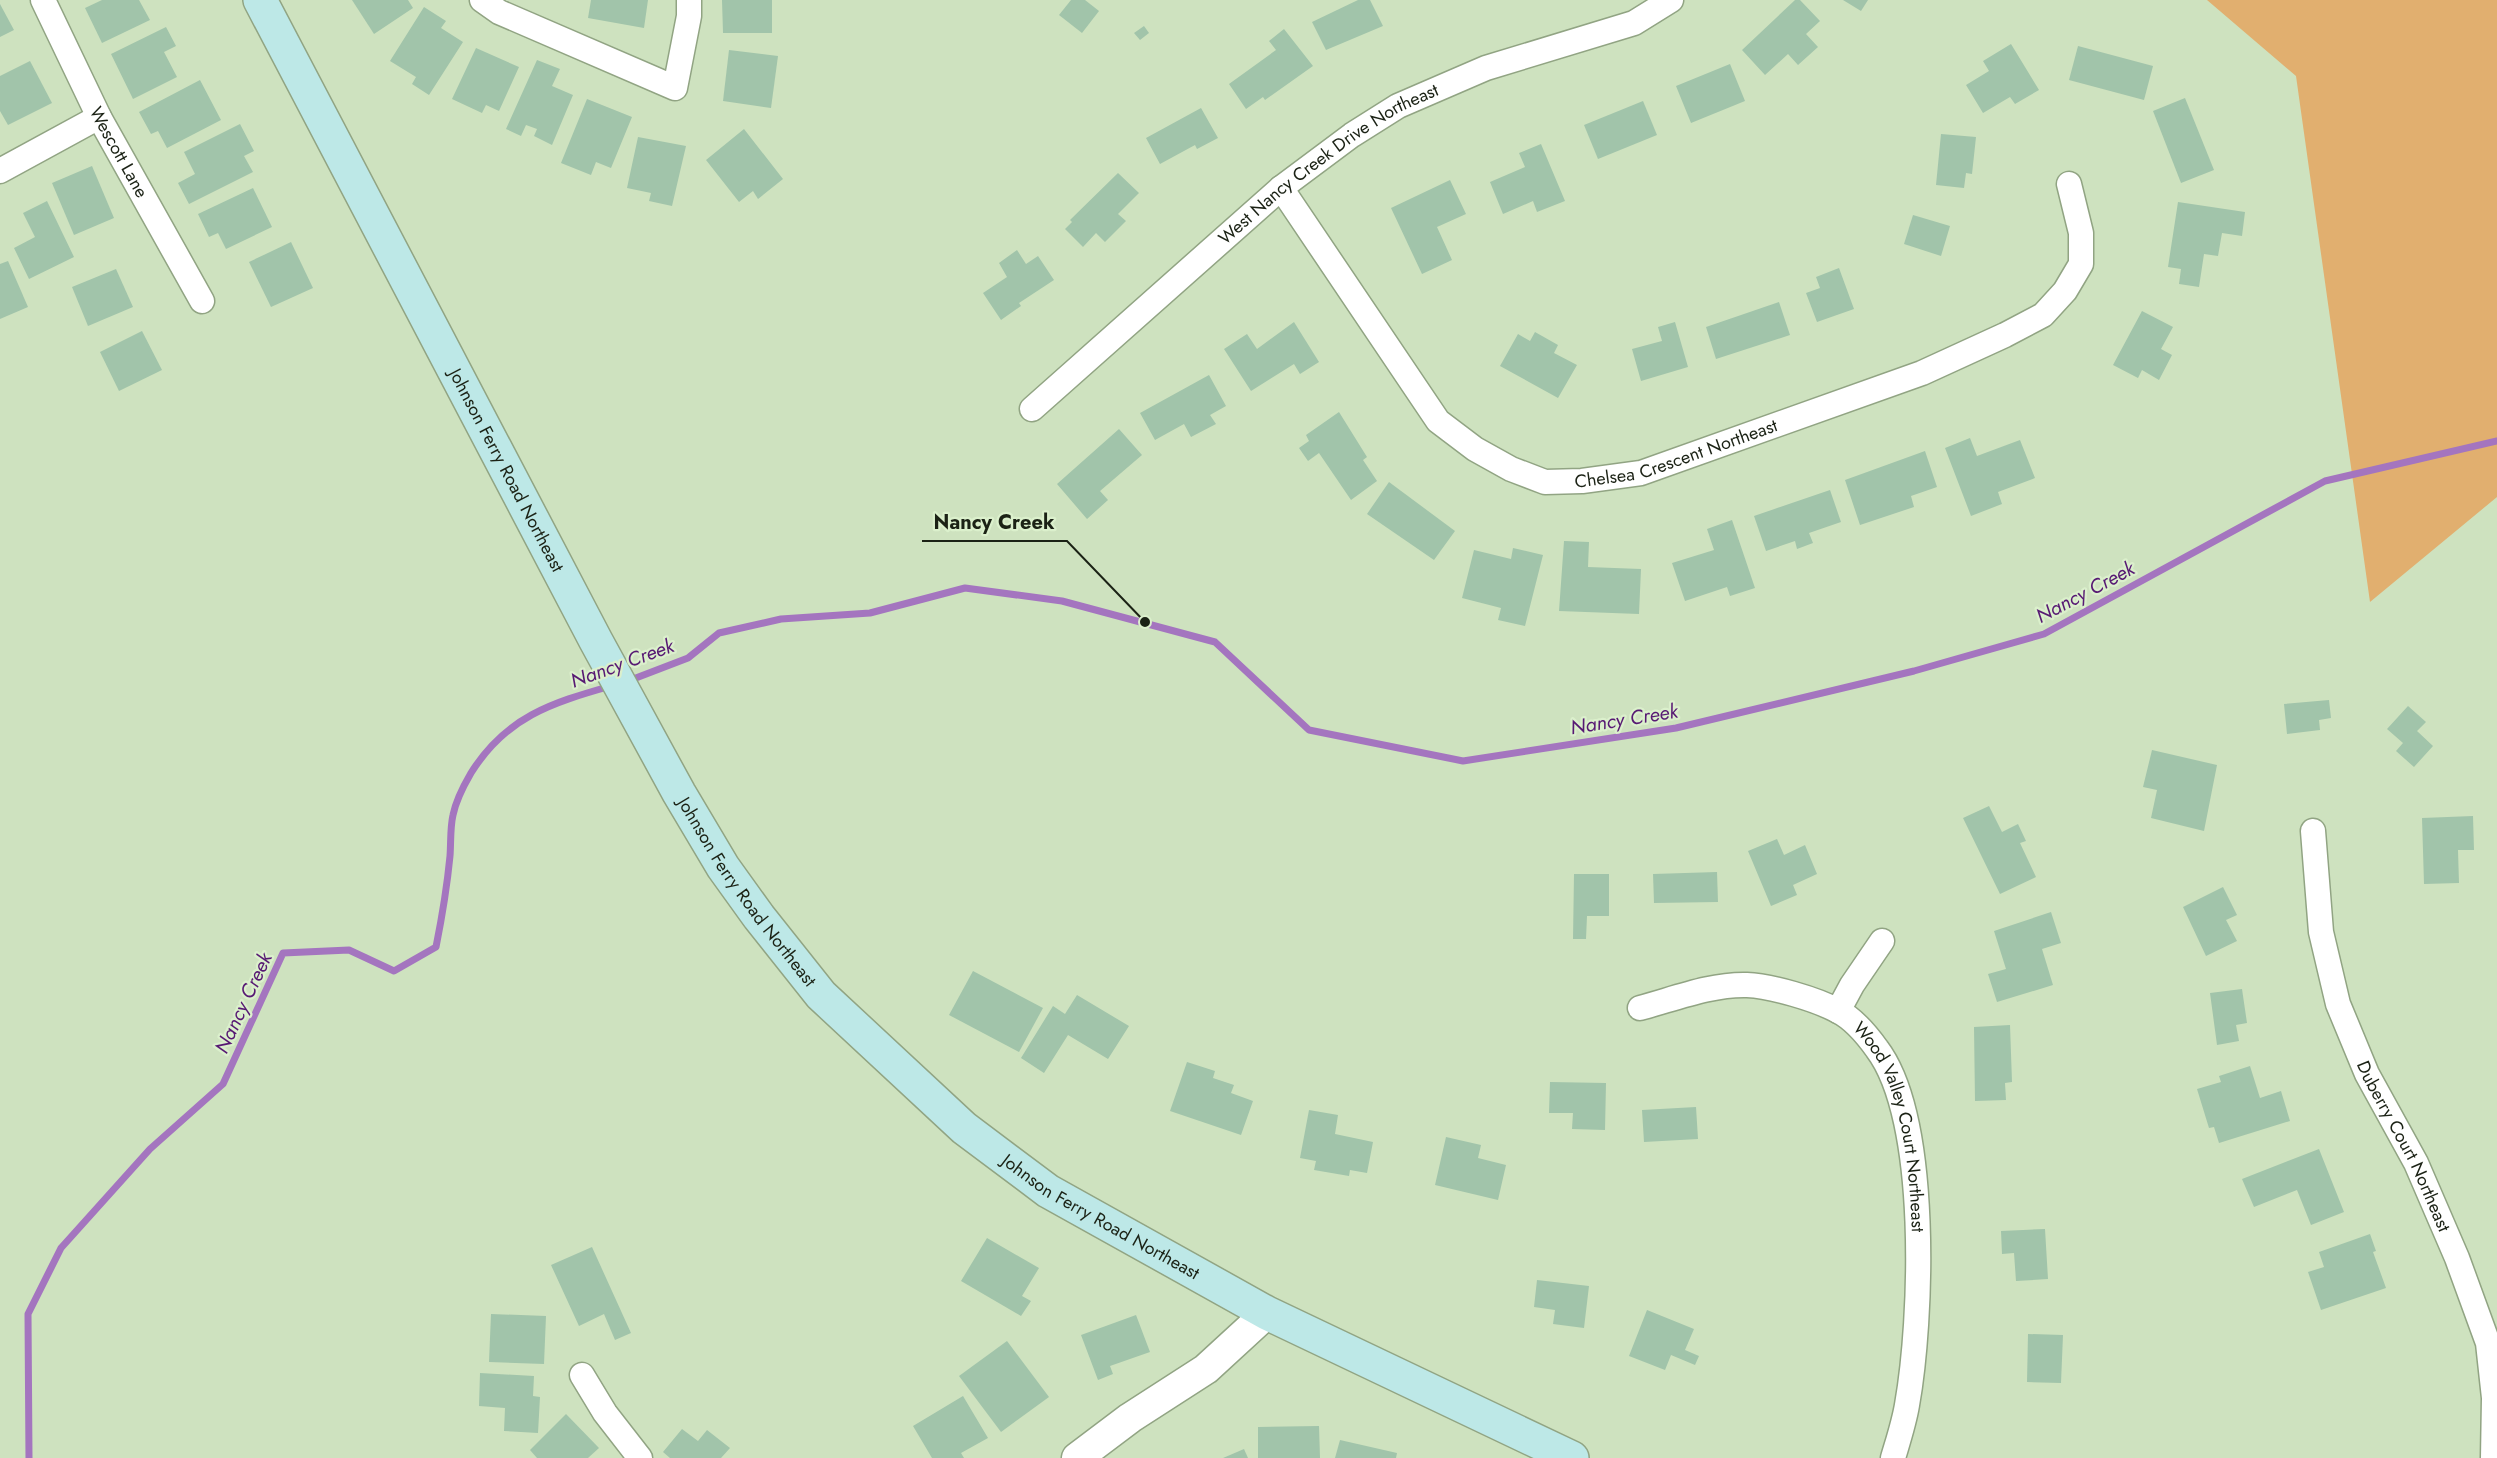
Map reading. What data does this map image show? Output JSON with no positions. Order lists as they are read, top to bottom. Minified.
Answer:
{"streets":{"main road":["Johnson Ferry Road Northeast"],"street":["Wescott Lane","West Nancy Creek Drive Northeast","Chelsea Crescent Northeast","Wood Valley Court Northeast","Duberry Court Northeast"]},"crossings":[["West Nancy Creek Drive Northeast","Chelsea Crescent Northeast"]],"water":["Nancy Creek"],"places":["Nancy Creek"]}
